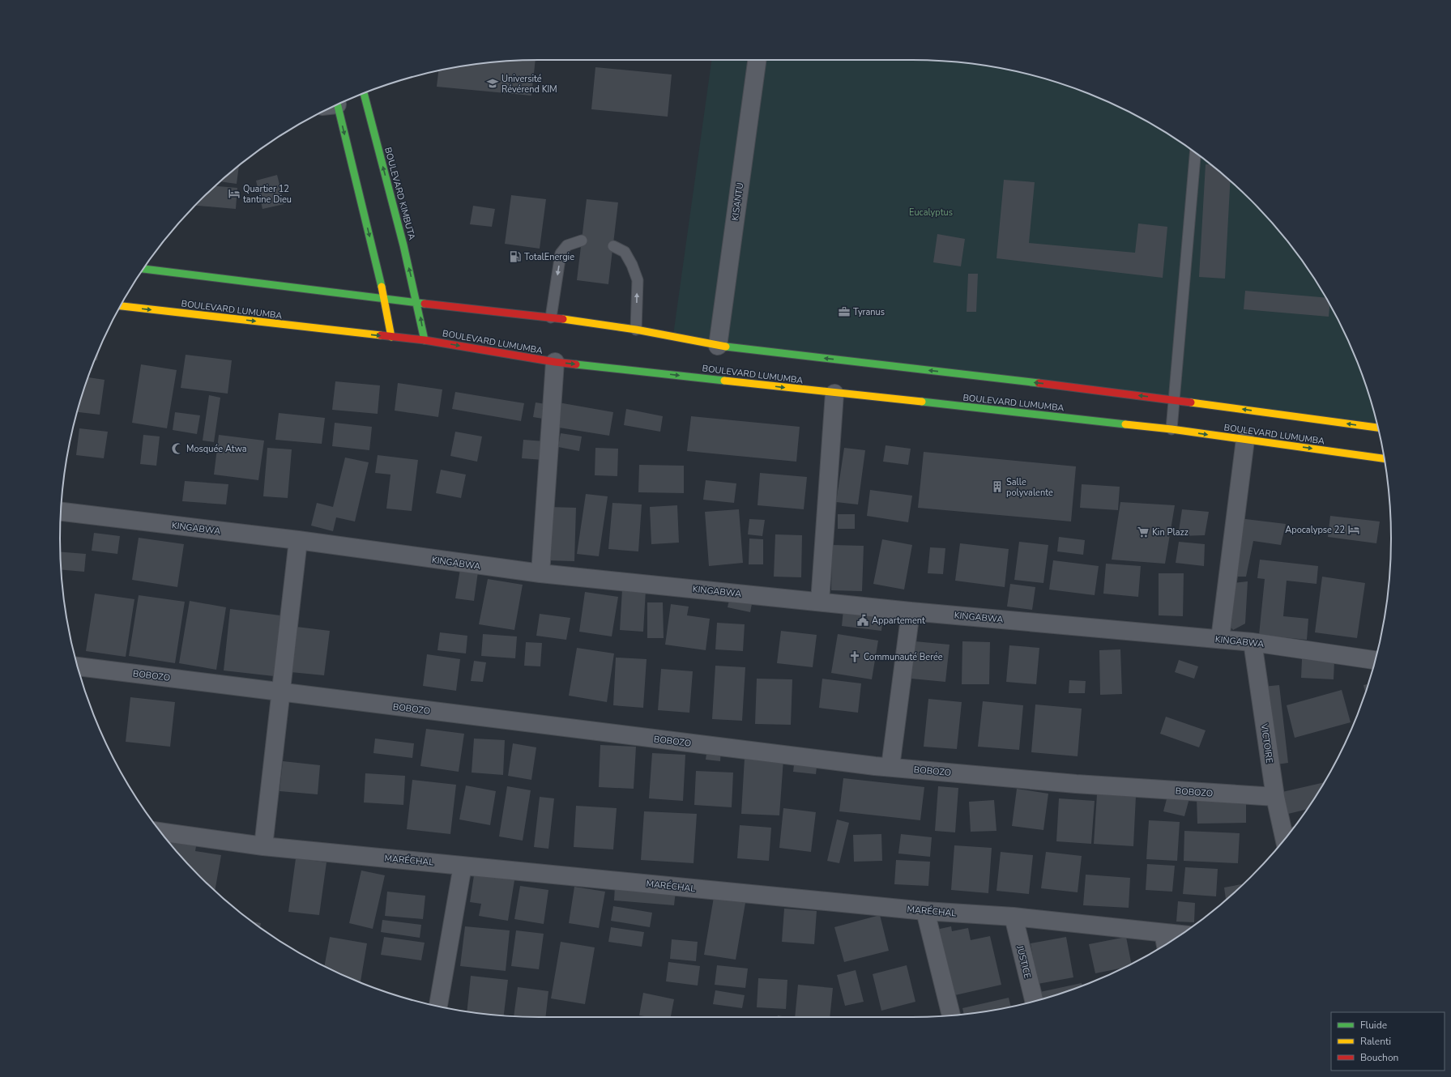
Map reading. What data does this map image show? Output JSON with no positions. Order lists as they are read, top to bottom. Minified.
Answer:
{"streets":{"main road":["BOULEVARD KIMBUTA","BOULEVARD LUMUMBA"],"street":["KISANTU","KINGABWA","BOBOZO","VICTOIRE","MARÉCHAL","JUSTICE"]},"crossings":[["BOULEVARD KIMBUTA","BOULEVARD LUMUMBA"],["KINGABWA","VICTOIRE"],["BOBOZO","VICTOIRE"],["MARÉCHAL","JUSTICE"]],"parks":["Eucalyptus"],"places":{"school or university":["Université Révérend KIM"],"hotel":["Quartier 12 tantine Dieu","Apocalypse 22"],"fuel station":["TotalEnergie"],"office":["Tyranus"],"mosque":["Mosquée Atwa"],"building":["Salle polyvalente"],"supermarket":["Kin Plazz"],"public building":["Appartement"],"church":["Communauté Berée"]},"legend":["Fluide","Ralenti","Bouchon"]}
